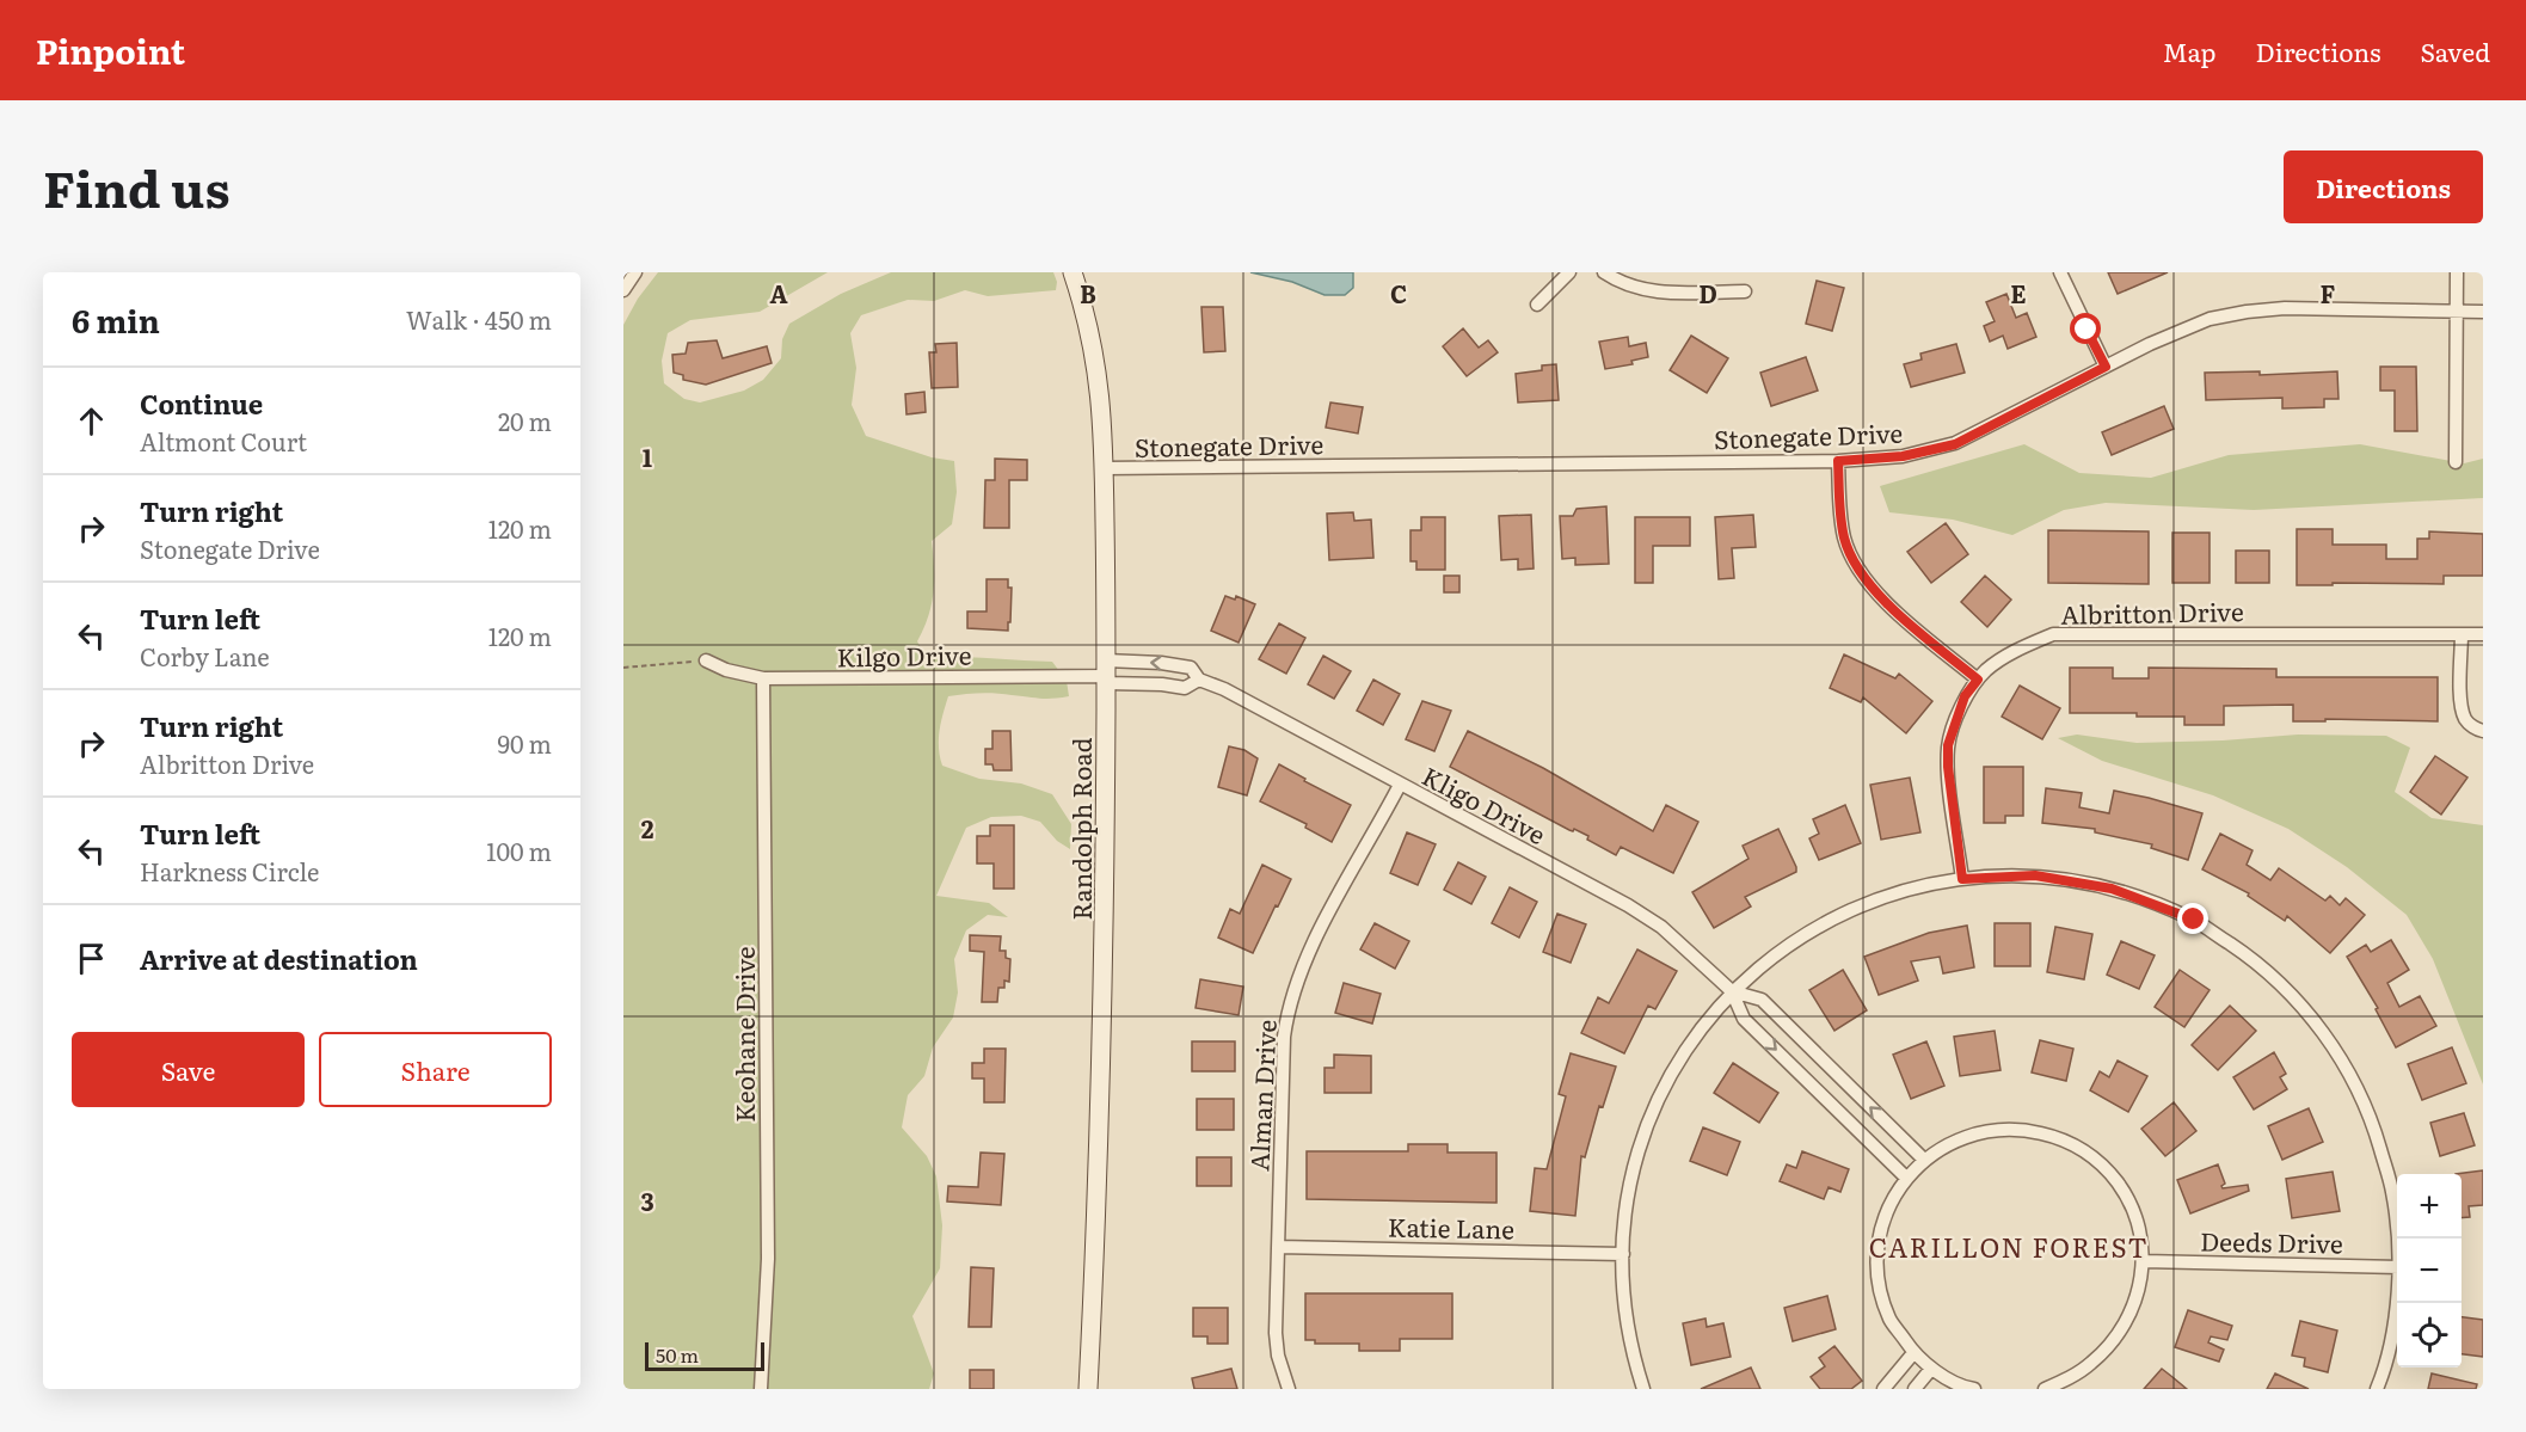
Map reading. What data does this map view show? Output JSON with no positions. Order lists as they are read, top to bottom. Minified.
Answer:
{"streets":{"street":["Stonegate Drive","Albritton Drive","Kilgo Drive","Kligo Drive","Randolph Road","Keohane Drive","Alman Drive","Katie Lane","Deeds Drive"]},"crossings":[["Stonegate Drive","Randolph Road"],["Kilgo Drive","Kligo Drive"],["Kilgo Drive","Randolph Road"],["Kilgo Drive","Keohane Drive"],["Kligo Drive","Randolph Road"],["Kligo Drive","Alman Drive"],["Alman Drive","Katie Lane"]],"districts":["CARILLON FOREST"],"scale_bar":"50 m","page":{"header":"Pinpoint","nav":["Map","Directions","Saved"],"title":"Find us","buttons":["Directions",["Save","Share"]],"heading":["6 min","Walk · 450 m"],"list":[["Continue","Altmont Court","20 m"],["Turn right","Stonegate Drive","120 m"],["Turn left","Corby Lane","120 m"],["Turn right","Albritton Drive","90 m"],["Turn left","Harkness Circle","100 m"],"Arrive at destination"],"map_buttons":["+","−"],"scale":"50 m"},"grid":{"columns":["A","B","C","D","E","F"],"rows":["1","2","3"]}}
